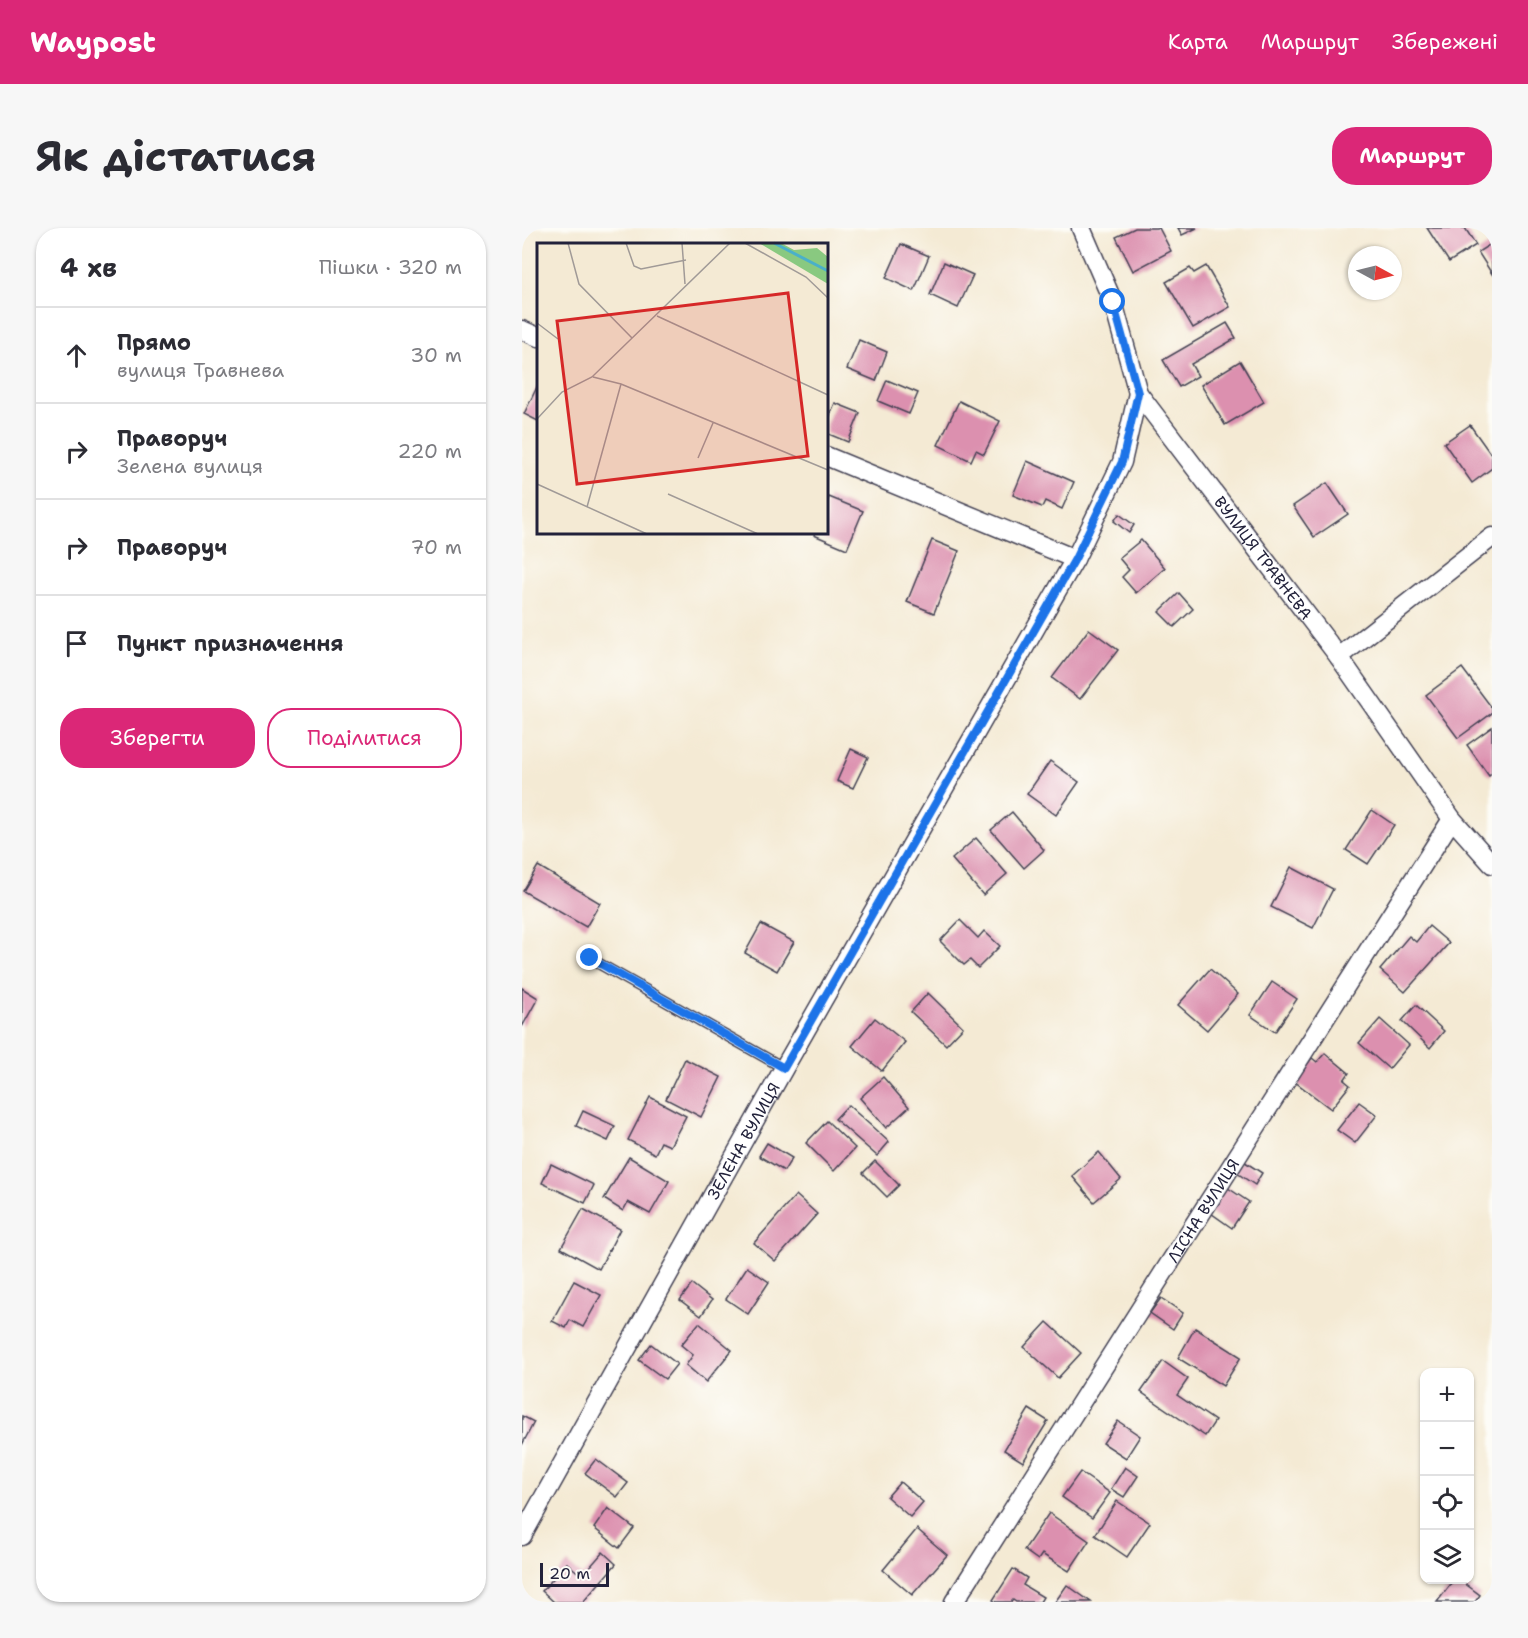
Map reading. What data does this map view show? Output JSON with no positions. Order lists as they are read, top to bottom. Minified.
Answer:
{"streets":{"street":["ВУЛИЦЯ ТРАВНЕВА","ЗЕЛЕНА ВУЛИЦЯ","ЛІСНА ВУЛИЦЯ"]},"crossings":[["ВУЛИЦЯ ТРАВНЕВА","ЗЕЛЕНА ВУЛИЦЯ"],["ВУЛИЦЯ ТРАВНЕВА","ЛІСНА ВУЛИЦЯ"]],"scale_bar":"20 m","north":"right","page":{"header":"Waypost","nav":["Карта","Маршрут","Збережені"],"buttons":["Маршрут",["Зберегти","Поділитися"]],"title":"Як дістатися","heading":["4 хв","Пішки · 320 m"],"list":[["Прямо","вулиця Травнева","30 m"],["Праворуч","Зелена вулиця","220 m"],["Праворуч","70 m"],"Пункт призначення"],"map_buttons":["+","−"],"scale":"20 m"}}
